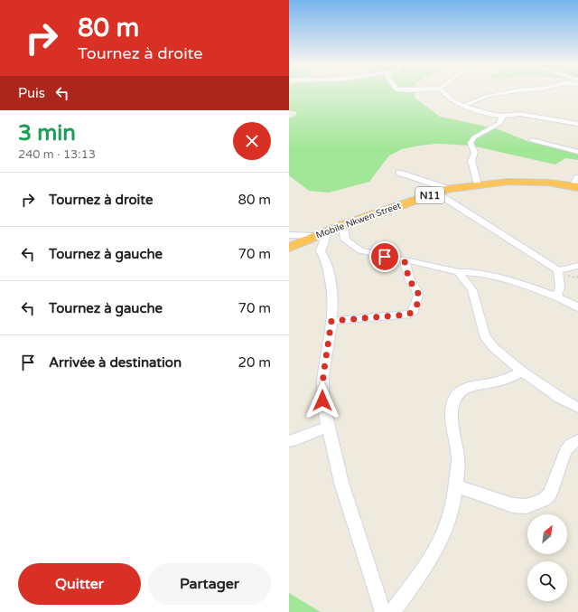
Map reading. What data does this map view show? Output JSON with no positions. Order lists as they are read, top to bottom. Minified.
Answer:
{"streets":{"highway":["N11","Mobile Nkwen Street"]},"north":"top right","page":{"turn":["80 m","Tournez à droite"],"then":"Puis","heading":["3 min","240 m · 13:13"],"list":[{"name":"Tournez à droite","value":"80 m"},{"name":"Tournez à gauche","value":"70 m"},{"name":"Tournez à gauche","value":"70 m"},{"name":"Arrivée à destination","value":"20 m"}],"buttons":["Quitter","Partager"]}}
